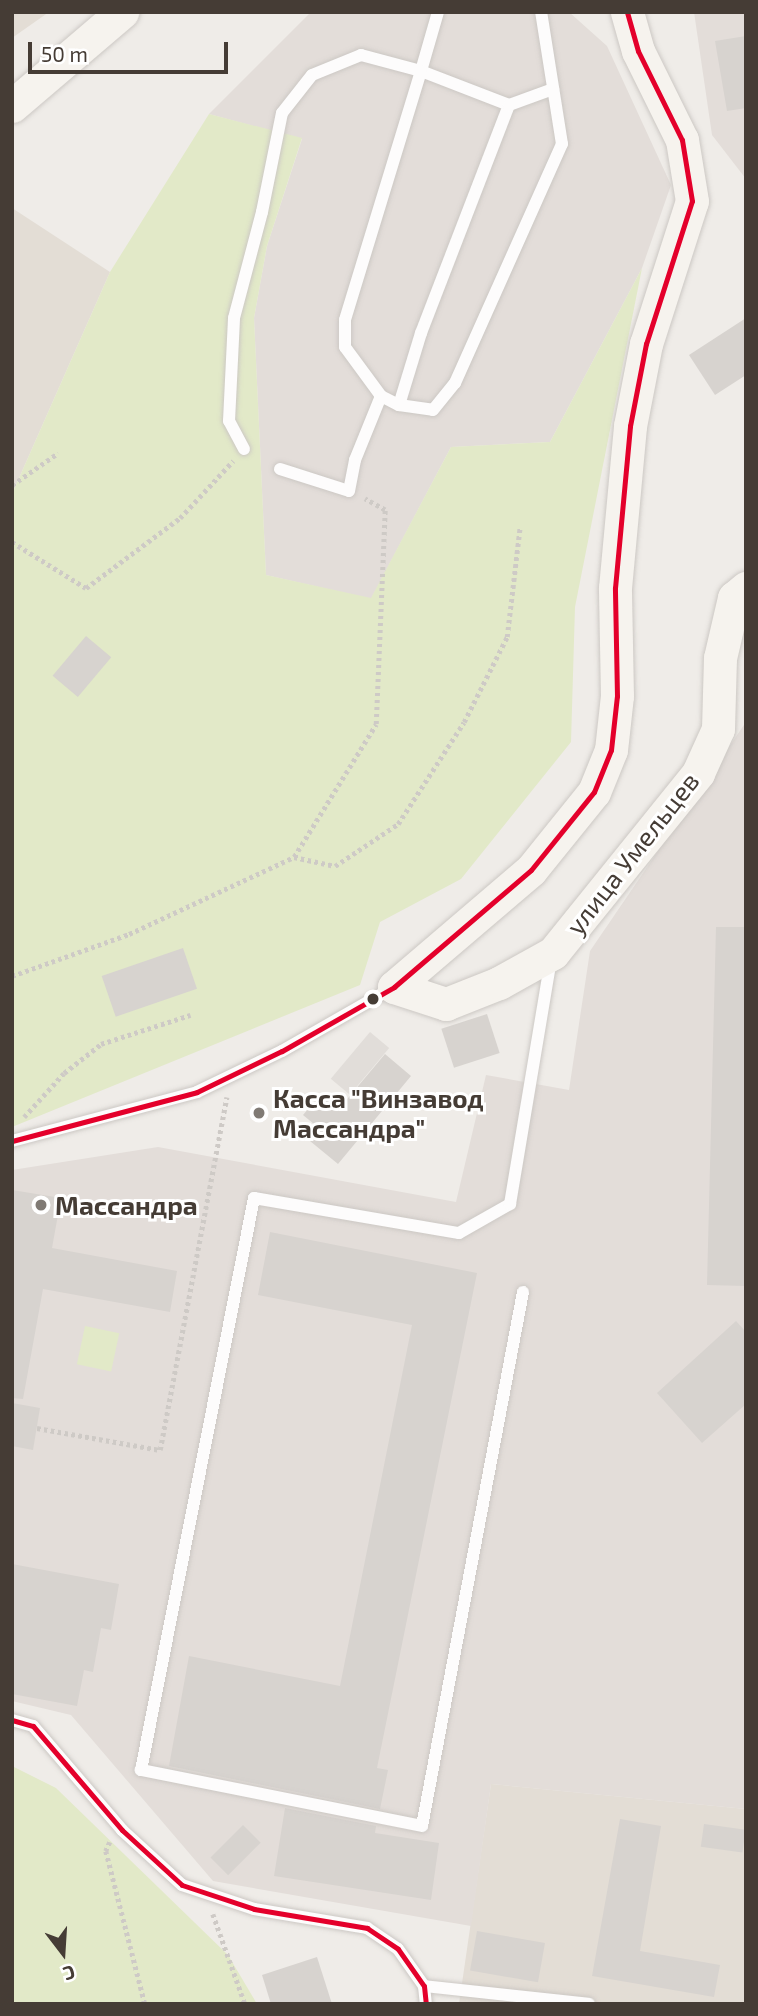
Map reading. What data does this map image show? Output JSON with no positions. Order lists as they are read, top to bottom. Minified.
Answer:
{"streets":{"main road":["улица Умельцев"]},"places":["Касса \"Винзавод Массандра\"","Массандра"],"scale_bar":"50 m","north":"bottom"}
